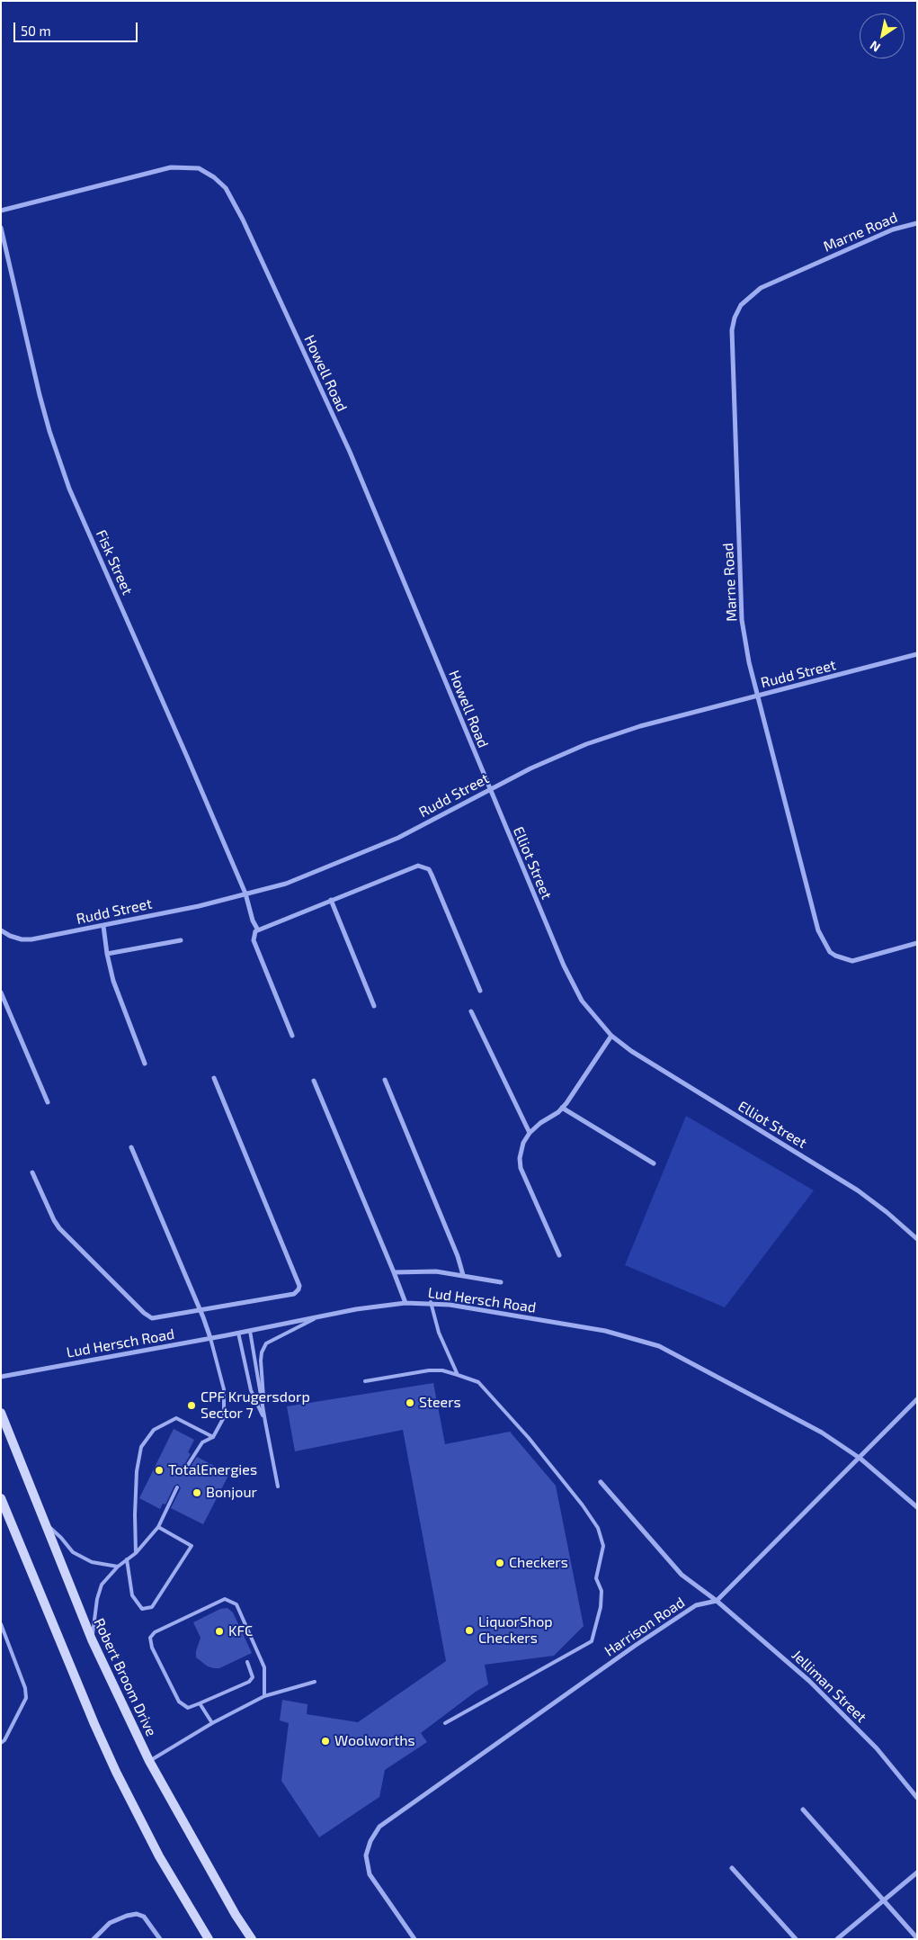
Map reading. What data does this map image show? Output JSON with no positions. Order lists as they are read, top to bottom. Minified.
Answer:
{"streets":{"street":["Marne Road","Howell Road","Fisk Street","Rudd Street","Elliot Street","Lud Hersch Road","Harrison Road","Robert Broom Drive","Jelliman Street"]},"crossings":[["Marne Road","Rudd Street"],["Howell Road","Rudd Street"],["Howell Road","Elliot Street"],["Fisk Street","Rudd Street"],["Rudd Street","Elliot Street"],["Harrison Road","Jelliman Street"]],"places":["Steers","CPF Krugersdorp Sector 7","TotalEnergies","Bonjour","Checkers","LiquorShop Checkers","KFC","Woolworths"],"scale_bar":"50 m","north":"bottom left"}
